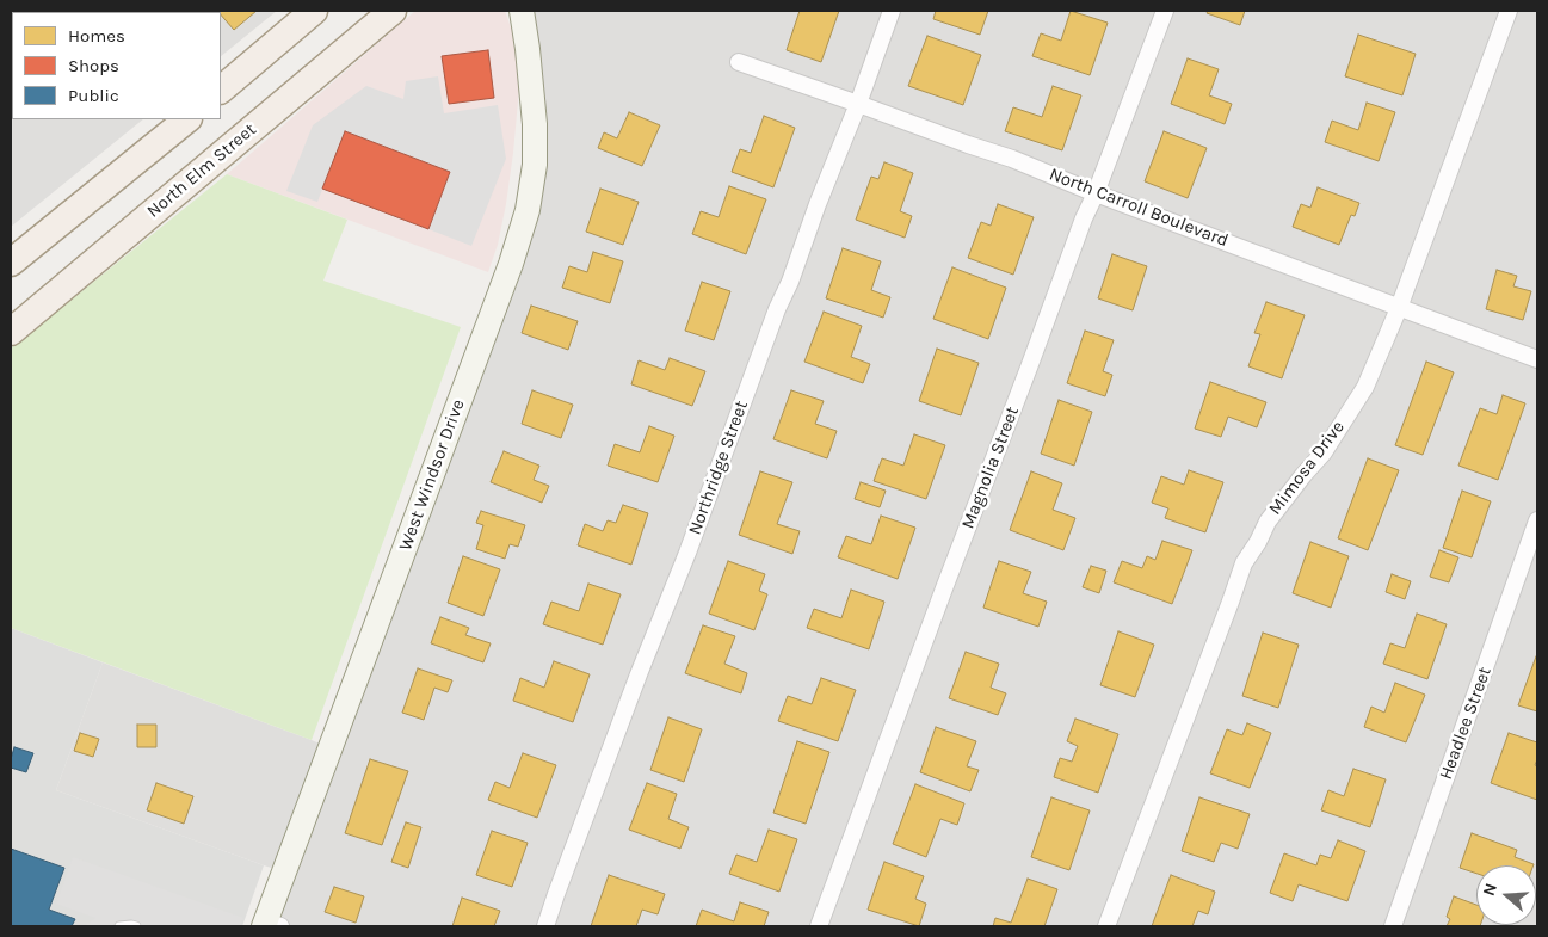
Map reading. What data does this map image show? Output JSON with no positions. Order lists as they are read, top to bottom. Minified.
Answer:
{"streets":{"main road":["North Elm Street"],"street":["North Carroll Boulevard","Northridge Street","Magnolia Street","Mimosa Drive","West Windsor Drive","Headlee Street"]},"crossings":[["North Carroll Boulevard","Northridge Street"],["North Carroll Boulevard","Magnolia Street"],["North Carroll Boulevard","Mimosa Drive"]],"legend":["Homes","Shops","Public"],"north":"left"}
